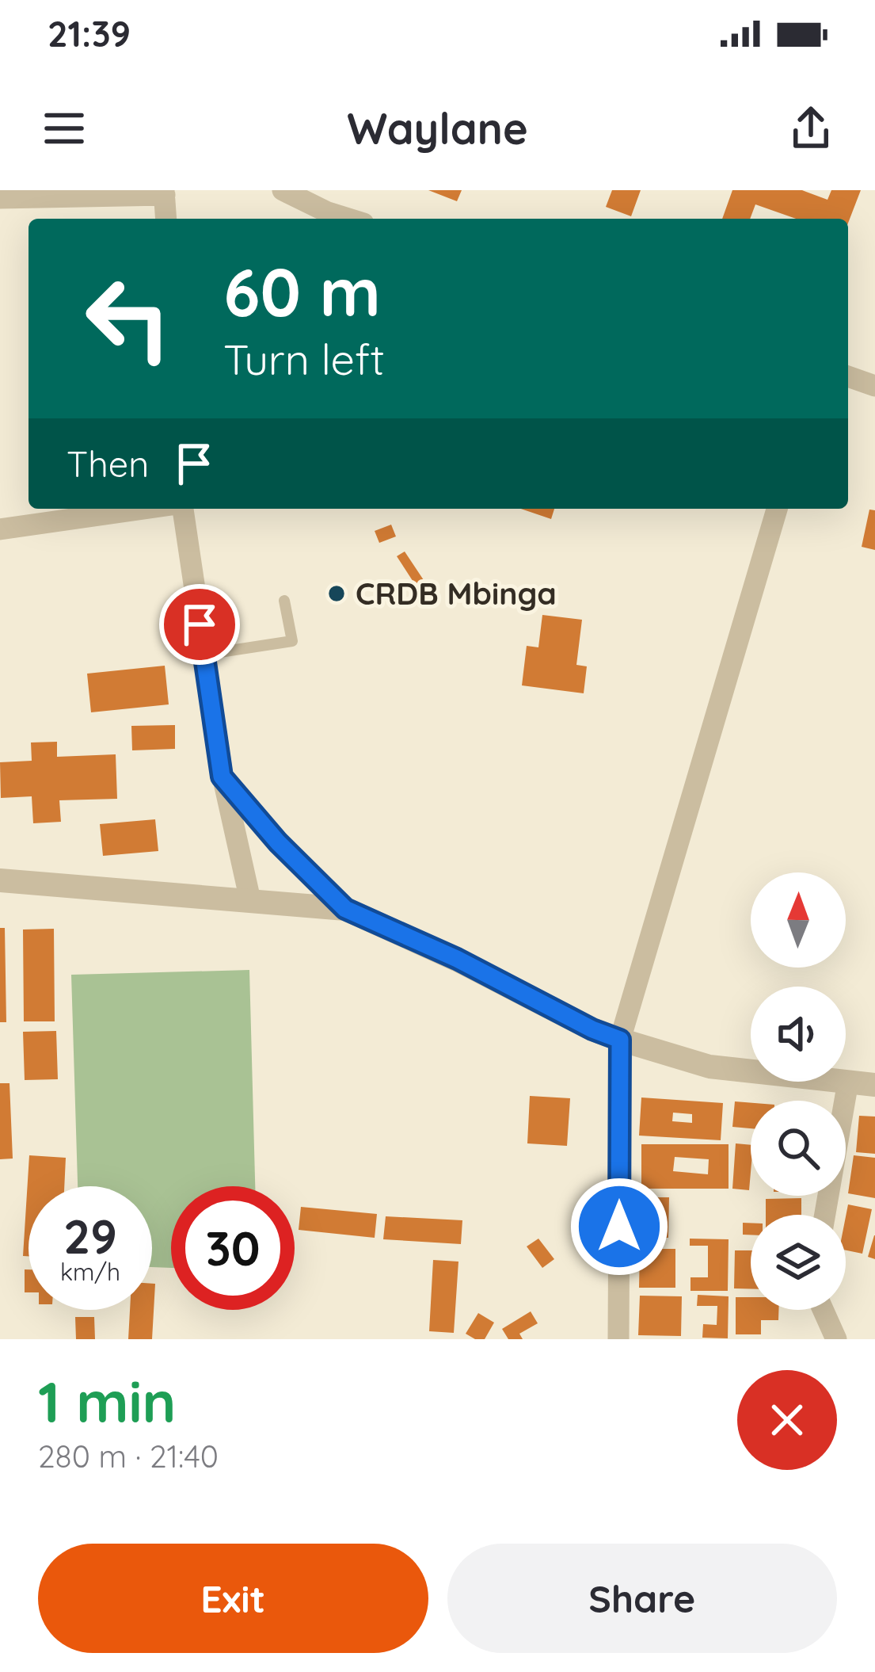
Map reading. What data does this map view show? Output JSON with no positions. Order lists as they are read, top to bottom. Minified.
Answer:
{"places":["CRDB Mbinga"],"north":"top","page":{"status":"21:39","header":"Waylane","turn":["60 m","Turn left"],"then":"Then","speed":"29 km/h","limit":"30","heading":["1 min","280 m · 21:40"],"buttons":["Exit","Share"]}}
